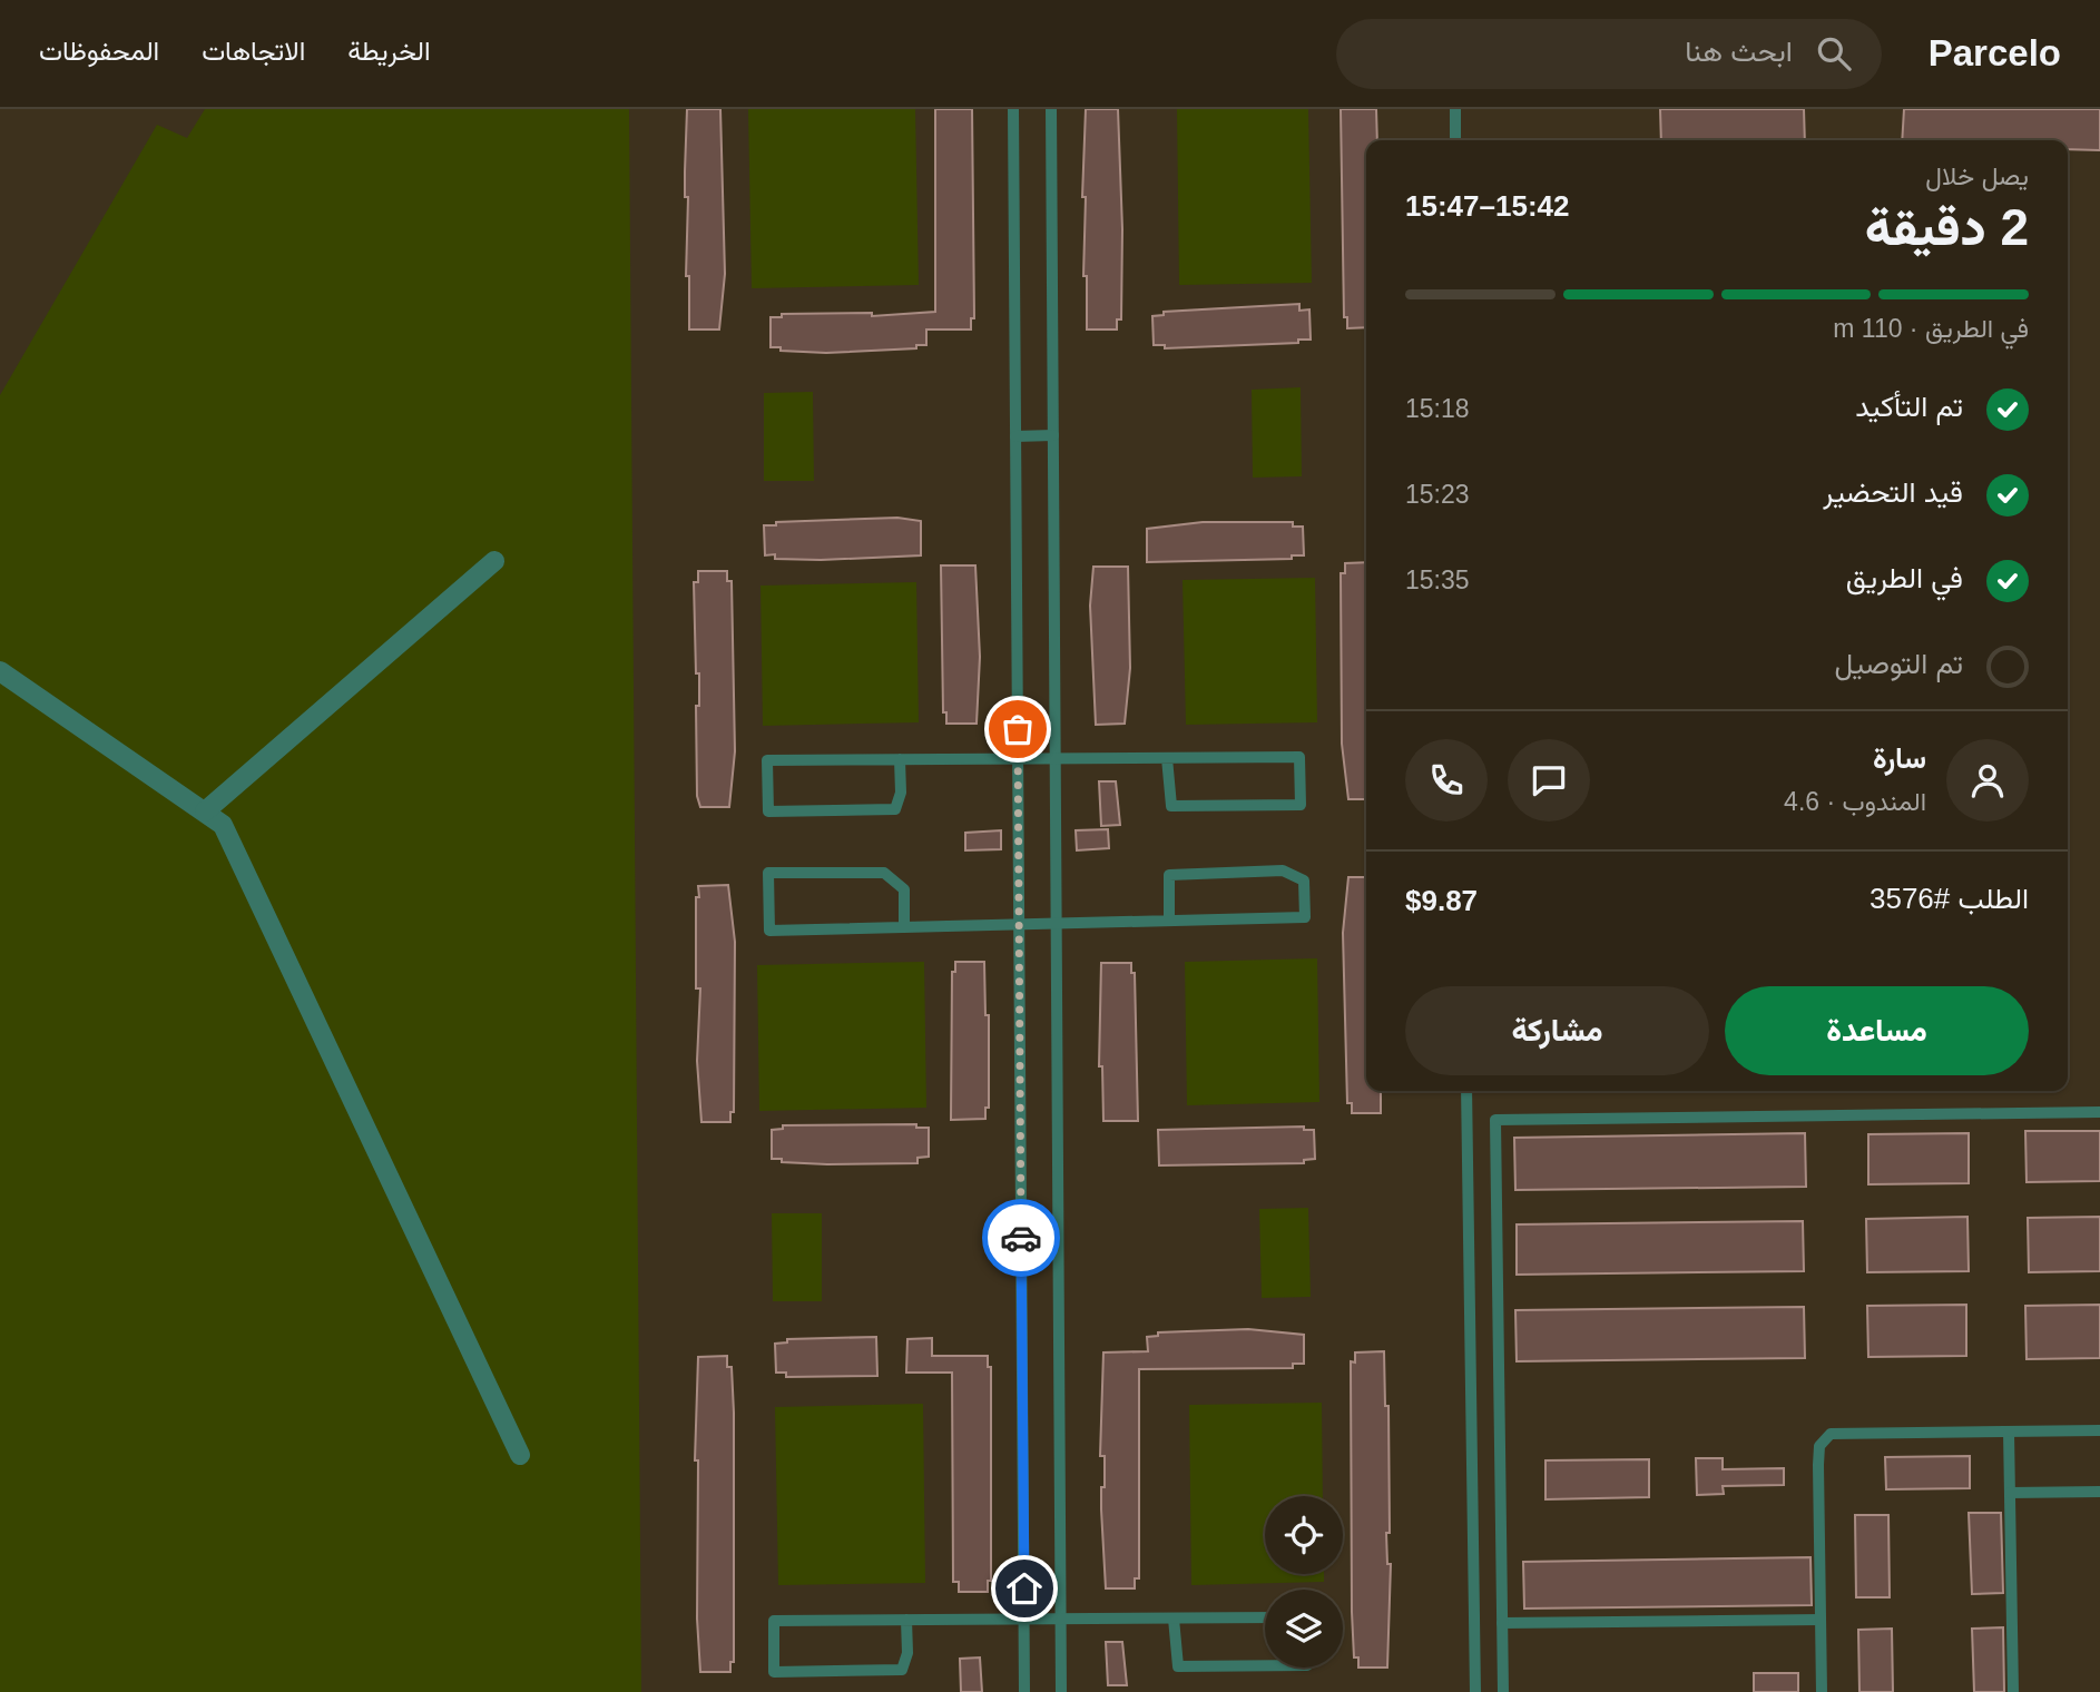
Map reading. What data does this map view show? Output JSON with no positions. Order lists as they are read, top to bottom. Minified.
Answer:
{"page":{"header":"Parcelo","search":"ابحث هنا","nav":["الخريطة","الاتجاهات","المحفوظات"],"heading":["2 دقيقة","يصل خلال","15:42–15:47"],"panel":["سارة","المندوب · 4.6","الطلب #3576","$9.87"],"bar":"في الطريق · 110 m","list":[["تم التأكيد","15:18"],["قيد التحضير","15:23"],["في الطريق","15:35"],"تم التوصيل"],"buttons":["مساعدة","مشاركة"]}}
